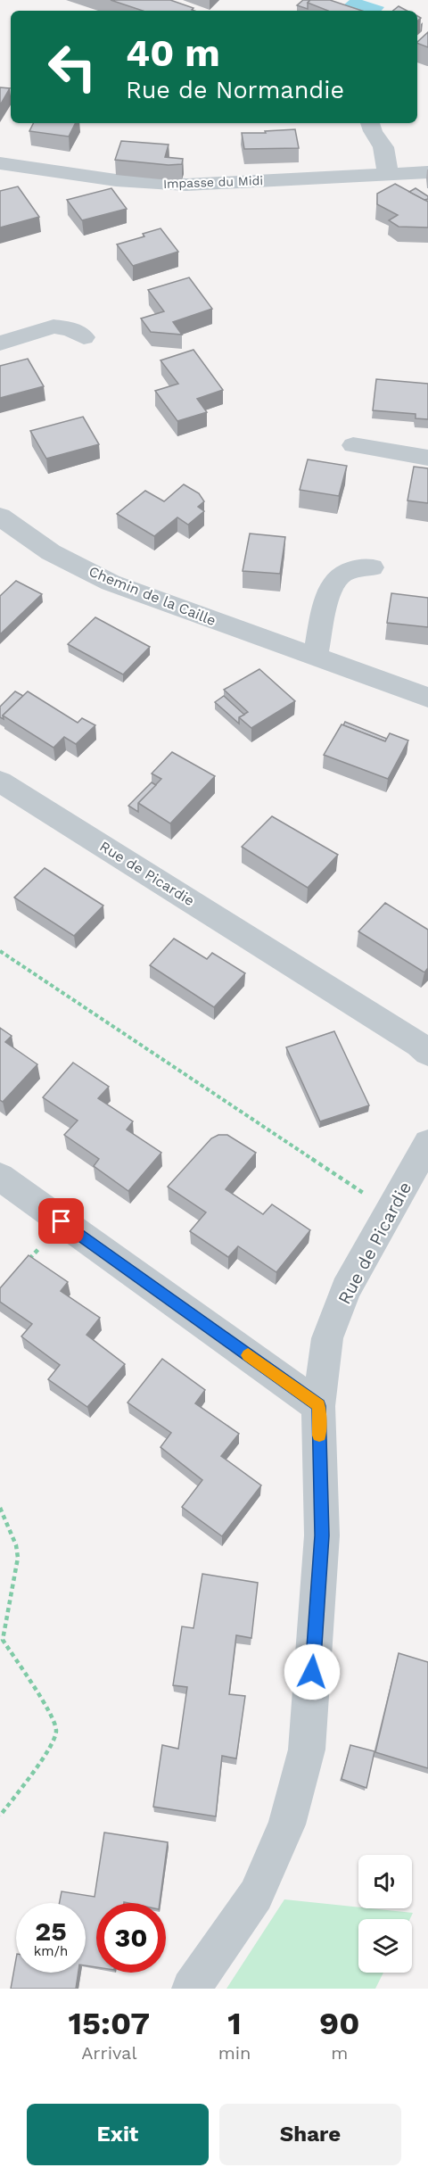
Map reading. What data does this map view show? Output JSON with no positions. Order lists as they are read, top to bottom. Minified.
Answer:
{"streets":{"street":["Impasse du Midi","Chemin de la Caille","Rue de Picardie"]},"page":{"turn":["40 m","Rue de Normandie"],"speed":"25 km/h","limit":"30","eta":["15:07","Arrival","1","min","90","m"],"buttons":["Exit","Share"]}}
